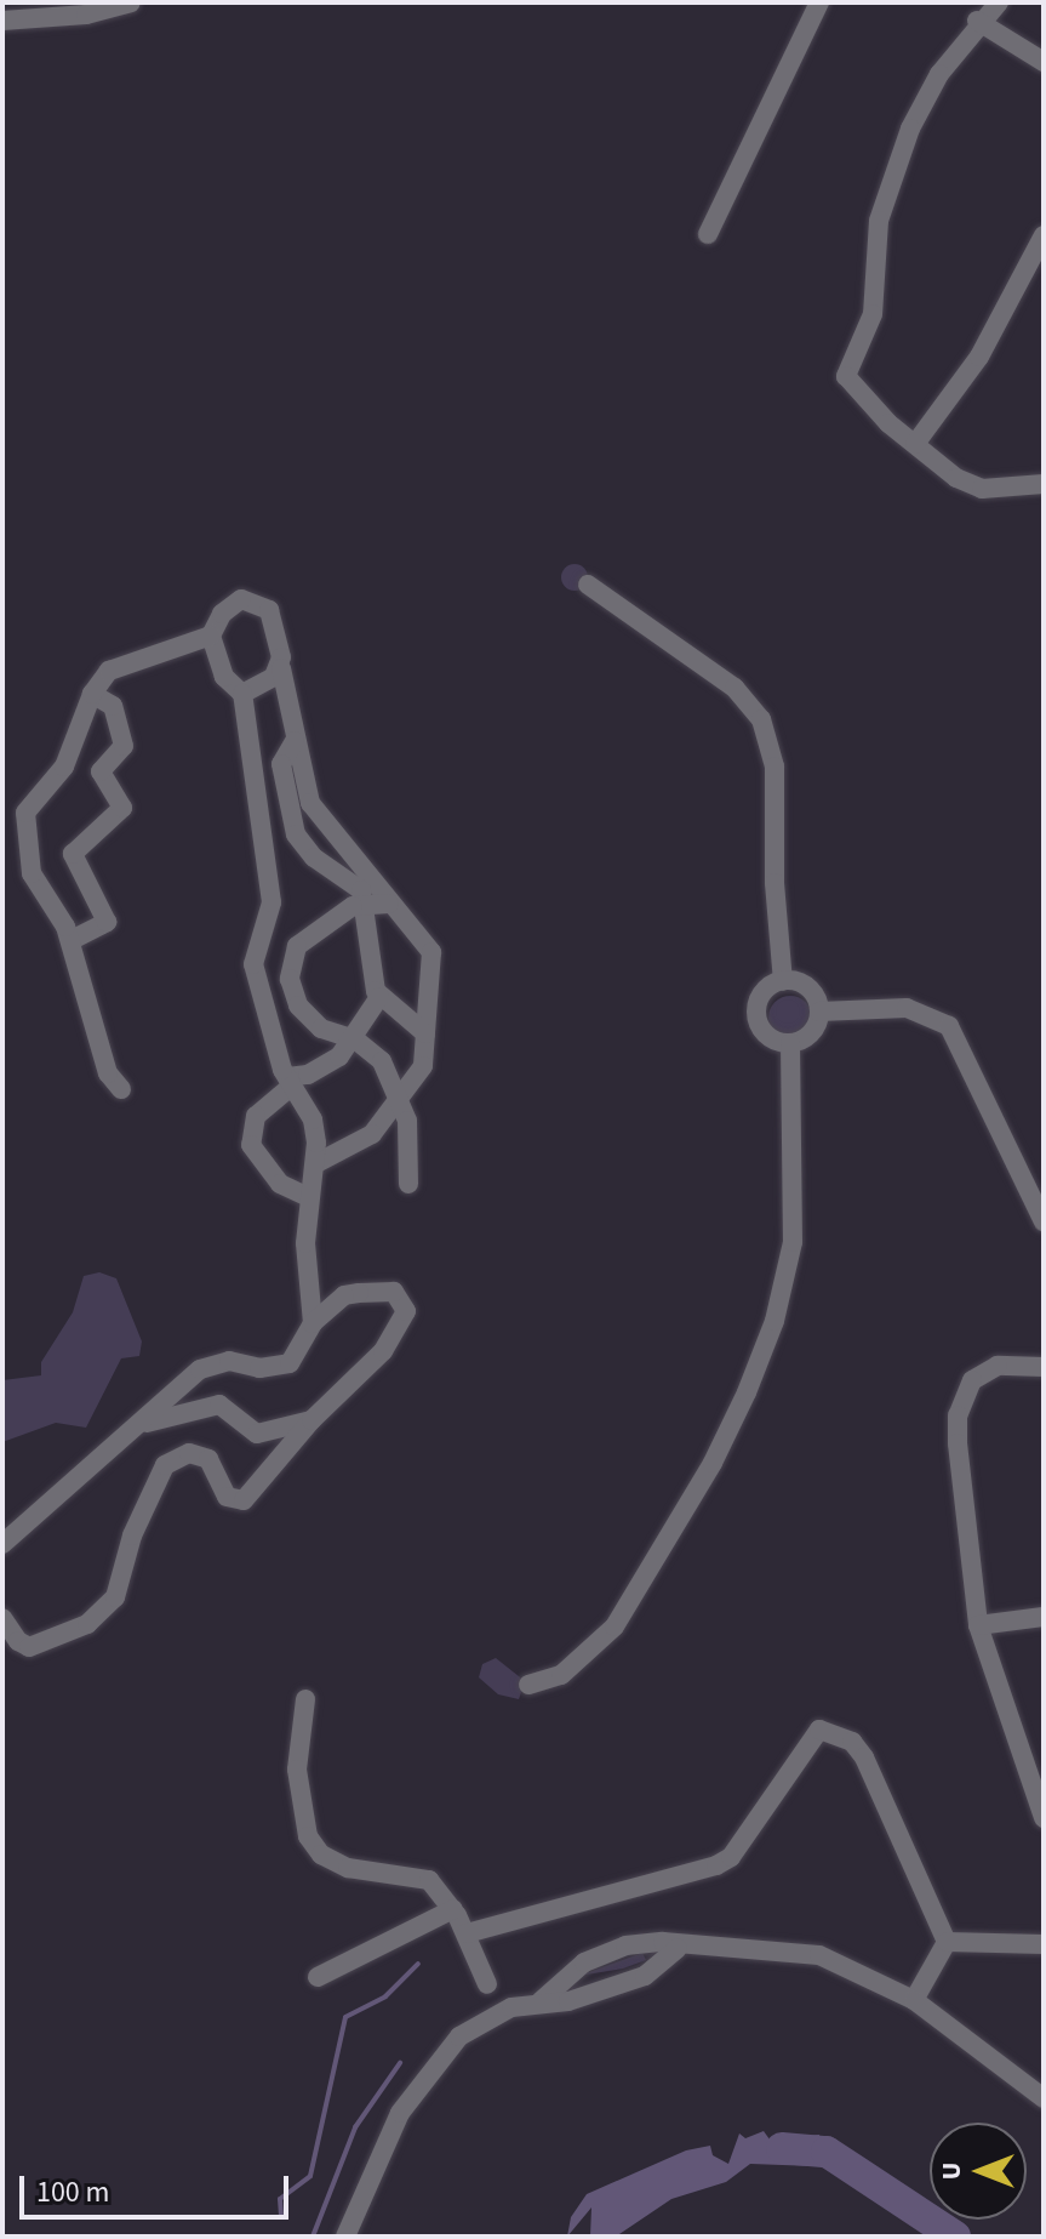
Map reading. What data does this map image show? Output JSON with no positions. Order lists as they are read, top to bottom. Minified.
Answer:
{"scale_bar":"100 m","north":"left"}
